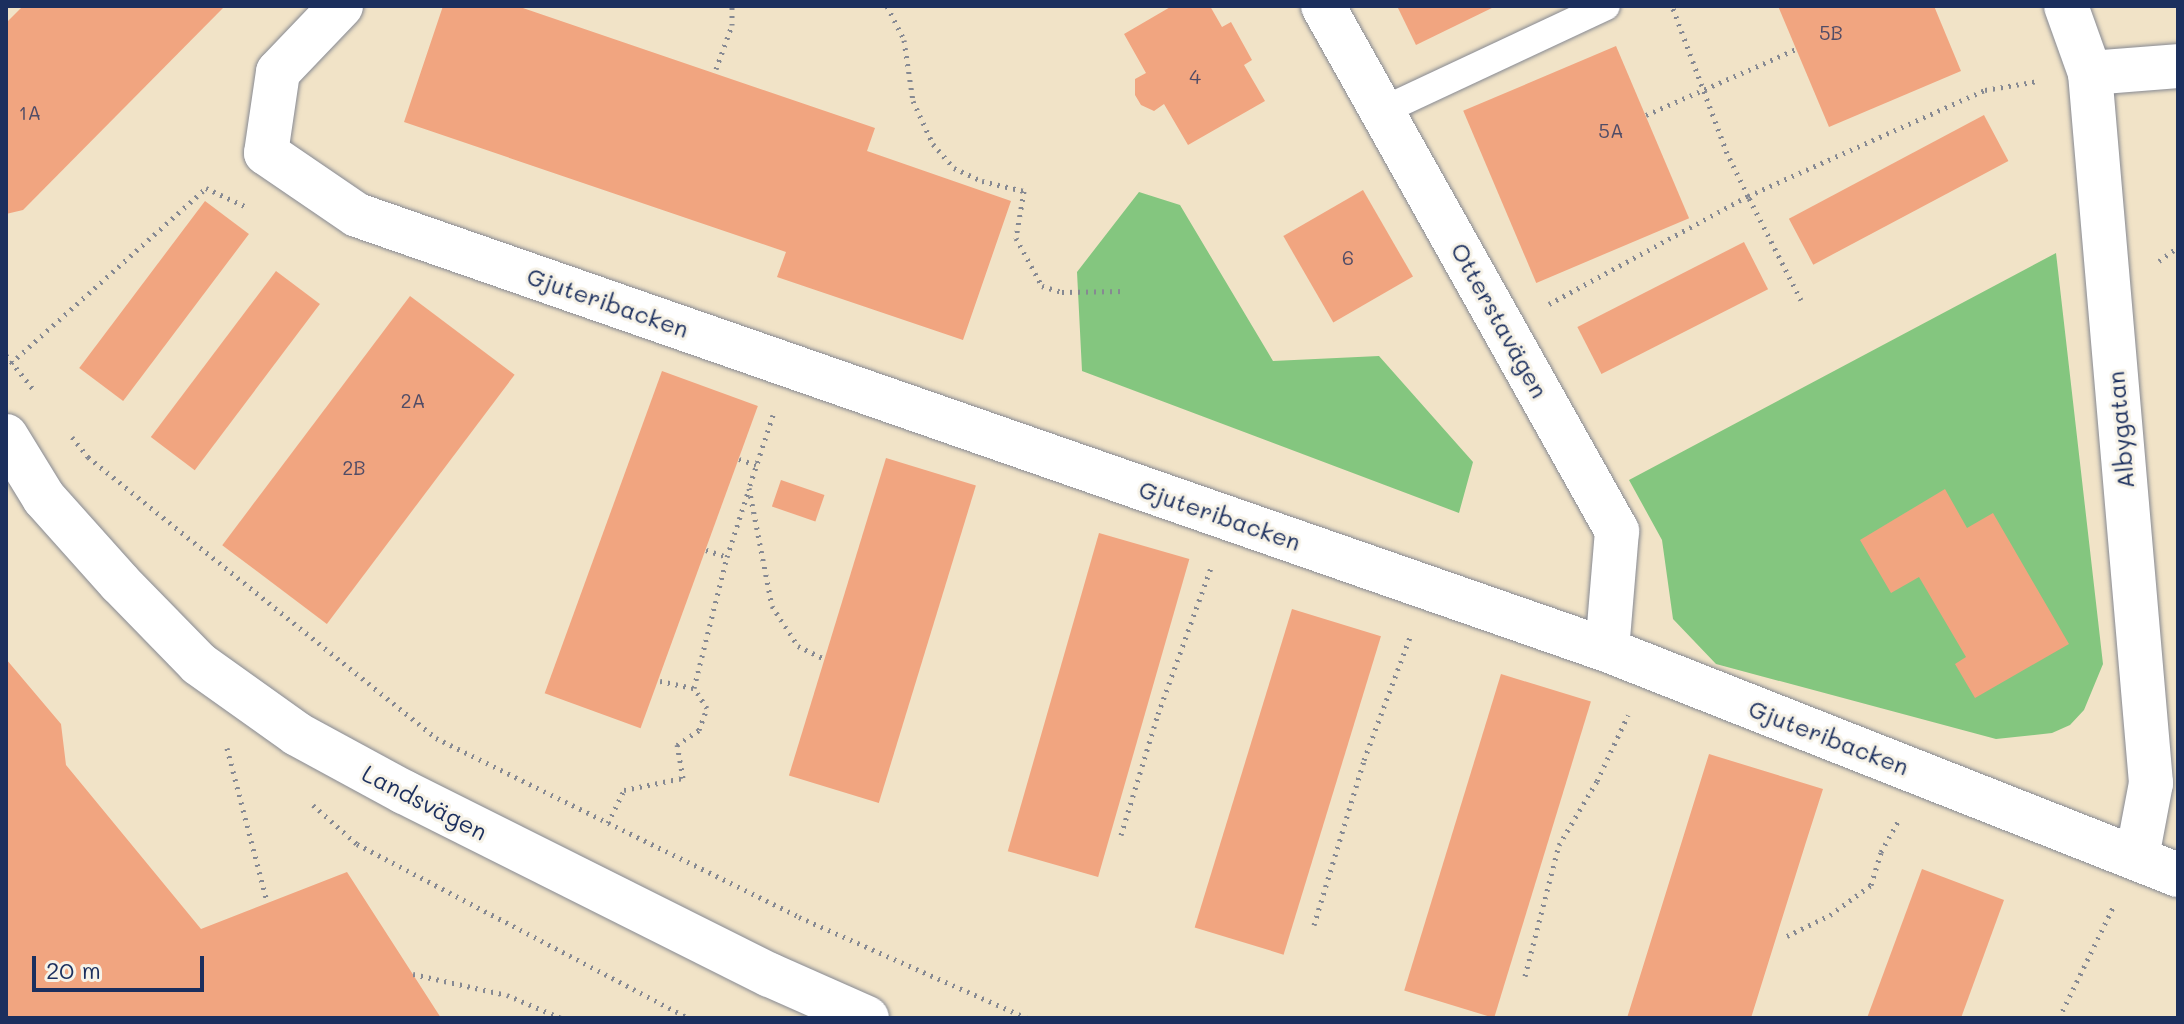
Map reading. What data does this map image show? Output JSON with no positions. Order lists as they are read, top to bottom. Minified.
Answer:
{"streets":{"street":["Gjuteribacken","Otterstavägen","Albygatan","Landsvägen"]},"crossings":[["Gjuteribacken","Otterstavägen"],["Gjuteribacken","Albygatan"]],"house_numbers":["5B","4","1A","5A","6","2A","2B"],"scale_bar":"20 m"}
